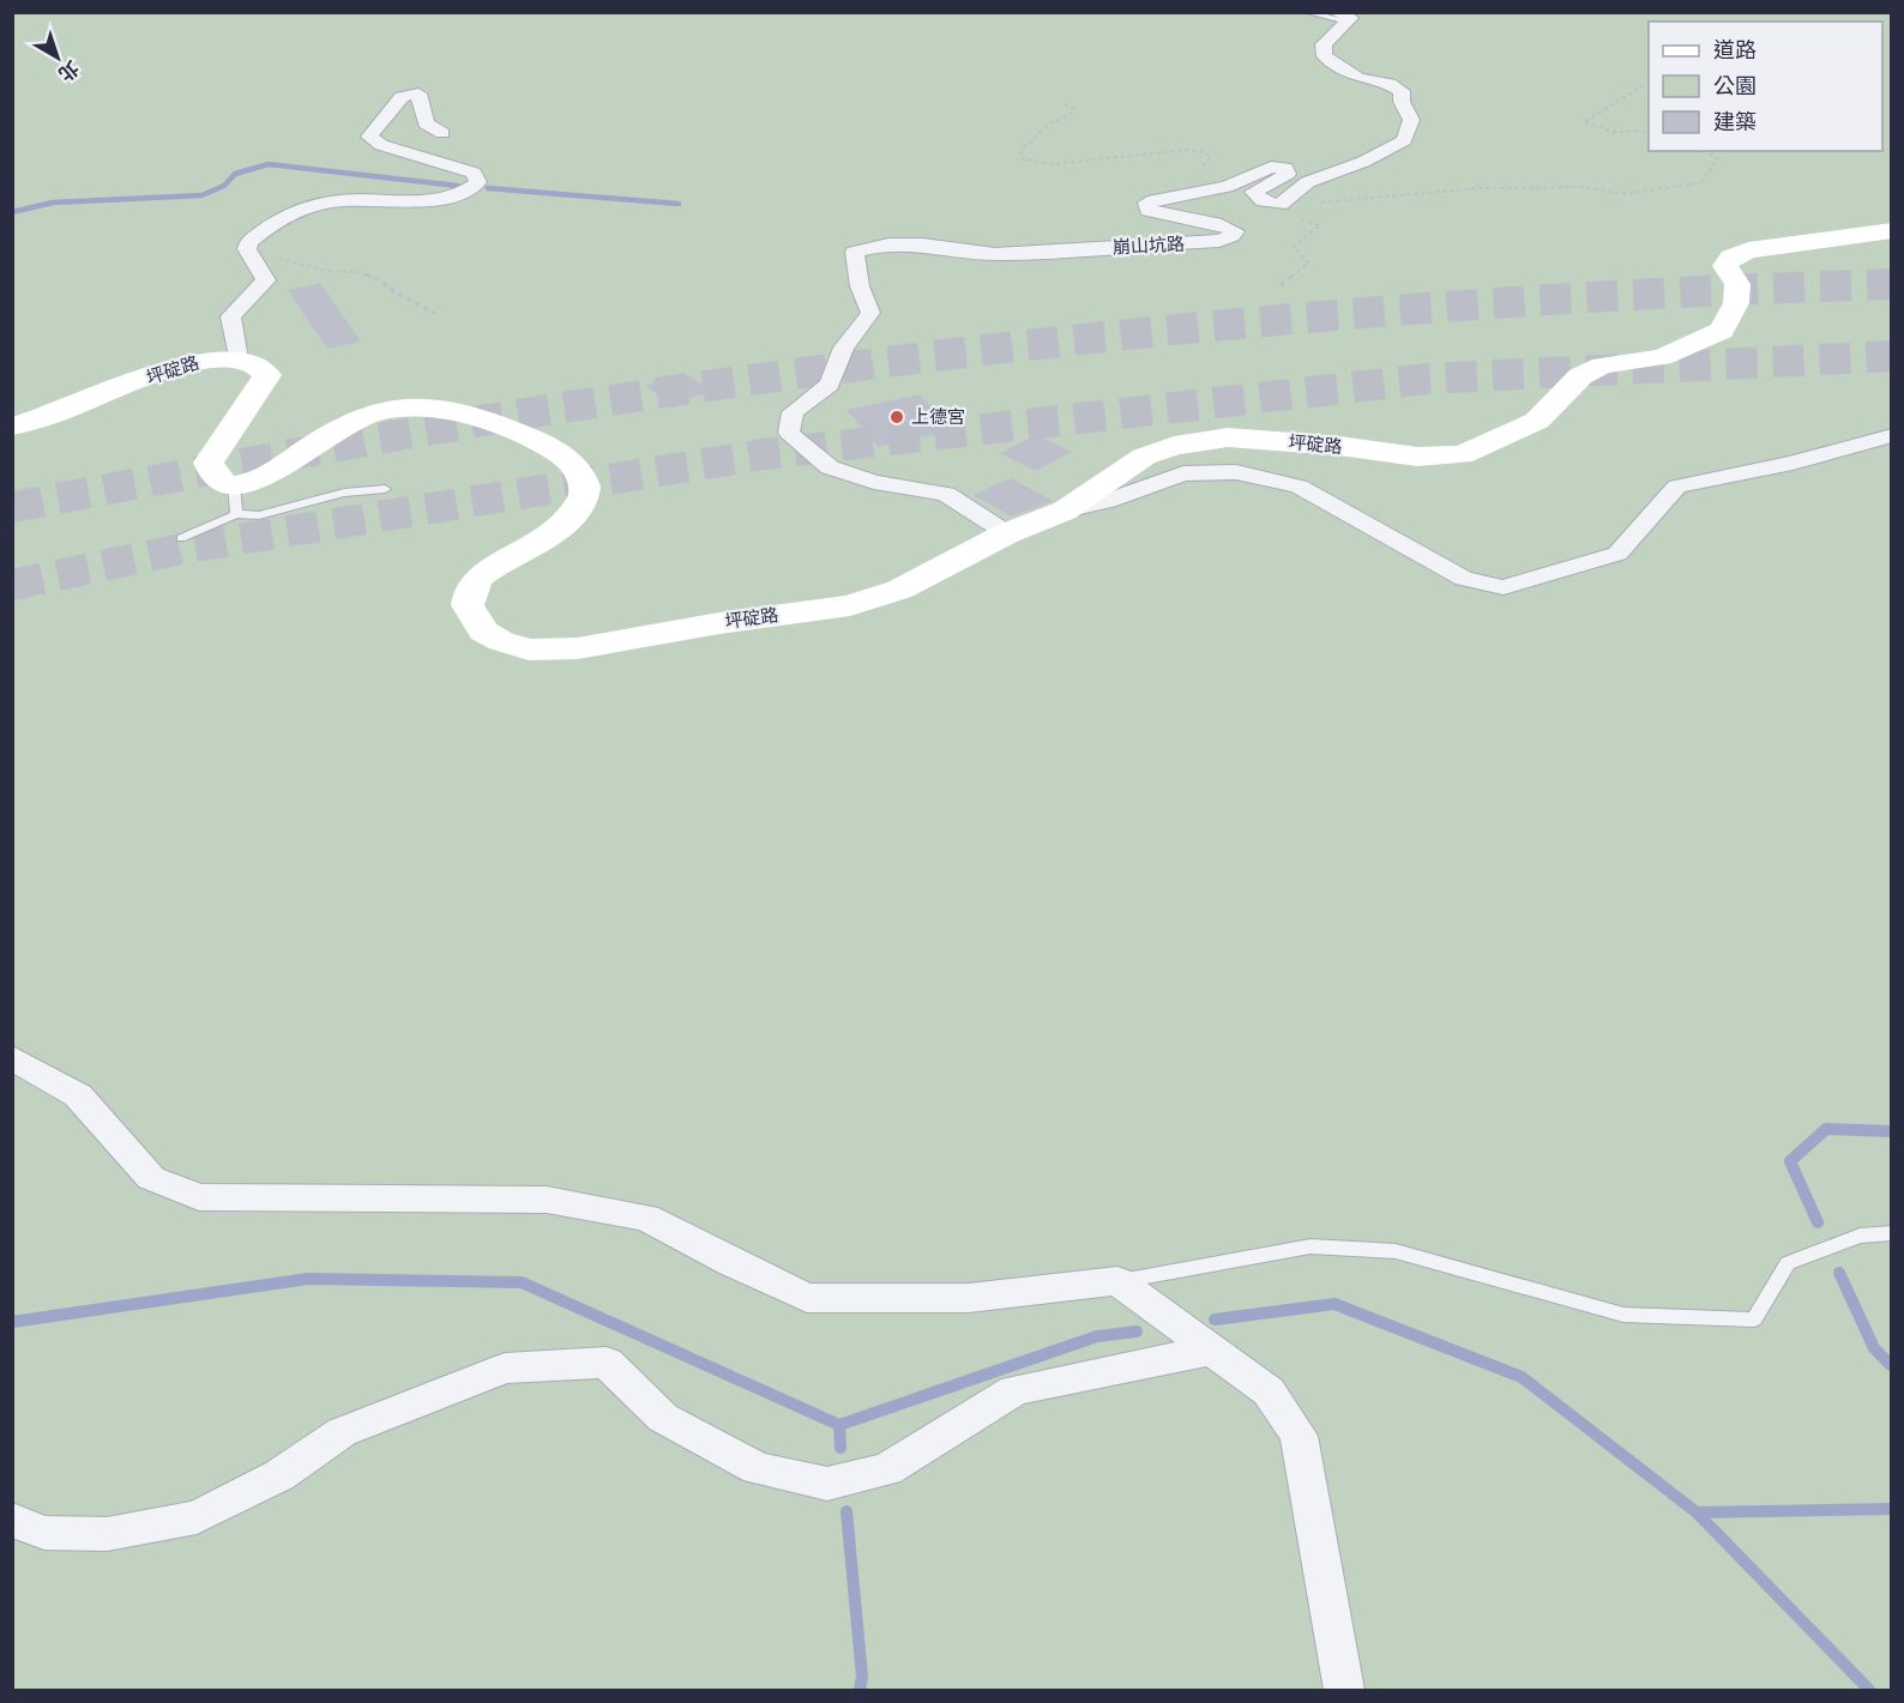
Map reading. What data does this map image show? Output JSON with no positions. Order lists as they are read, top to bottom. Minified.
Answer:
{"streets":{"main road":["坪碇路"],"street":["崩山坑路"]},"crossings":[["崩山坑路","坪碇路"]],"places":["上德宮"],"legend":["道路","公園","建築"],"north":"bottom right"}
